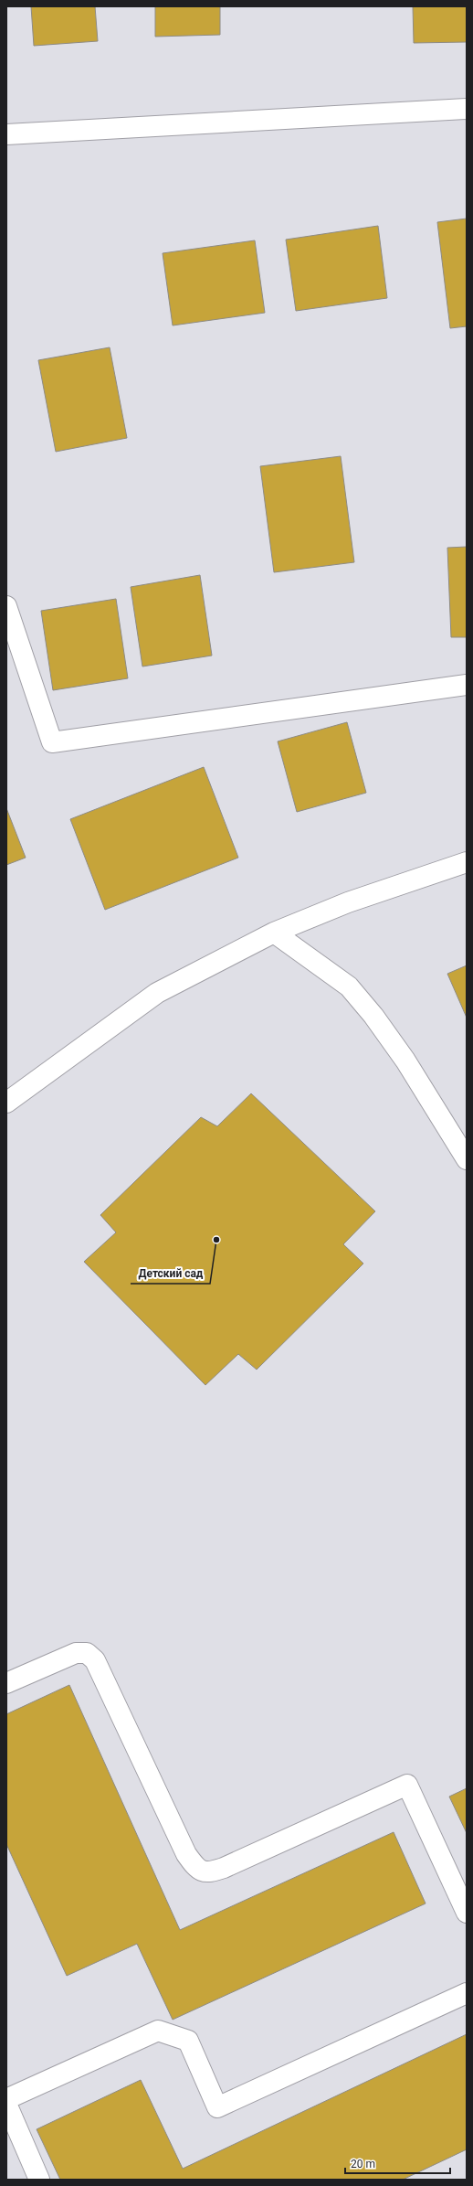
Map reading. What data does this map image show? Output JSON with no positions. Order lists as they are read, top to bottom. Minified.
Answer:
{"places":["Детский сад"],"scale_bar":"20 m"}
